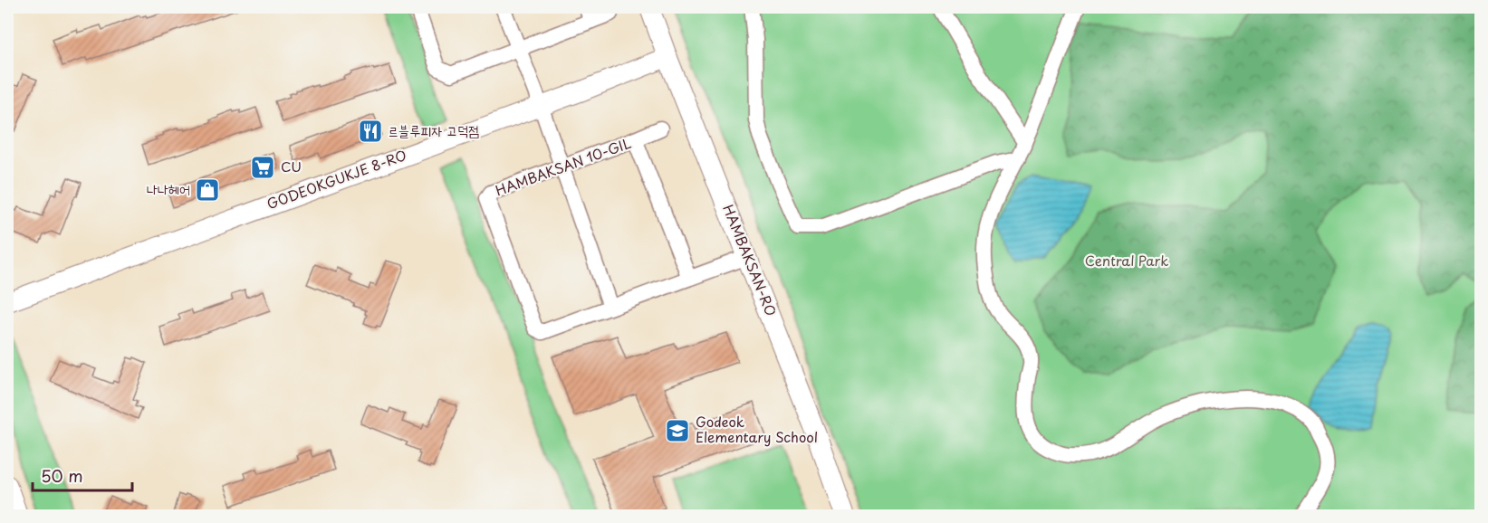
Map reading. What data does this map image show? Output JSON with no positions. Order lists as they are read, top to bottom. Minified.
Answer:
{"streets":{"street":["HAMBAKSAN 10-GIL","GODEOKGUKJE 8-RO","HAMBAKSAN-RO"]},"crossings":[["HAMBAKSAN 10-GIL","HAMBAKSAN-RO"],["GODEOKGUKJE 8-RO","HAMBAKSAN-RO"]],"parks":["Central Park"],"places":{"restaurant":["르블루피자 고덕점"],"supermarket":["CU"],"shop":["나나헤어"],"school or university":["Godeok Elementary School"]},"scale_bar":"50 m"}
